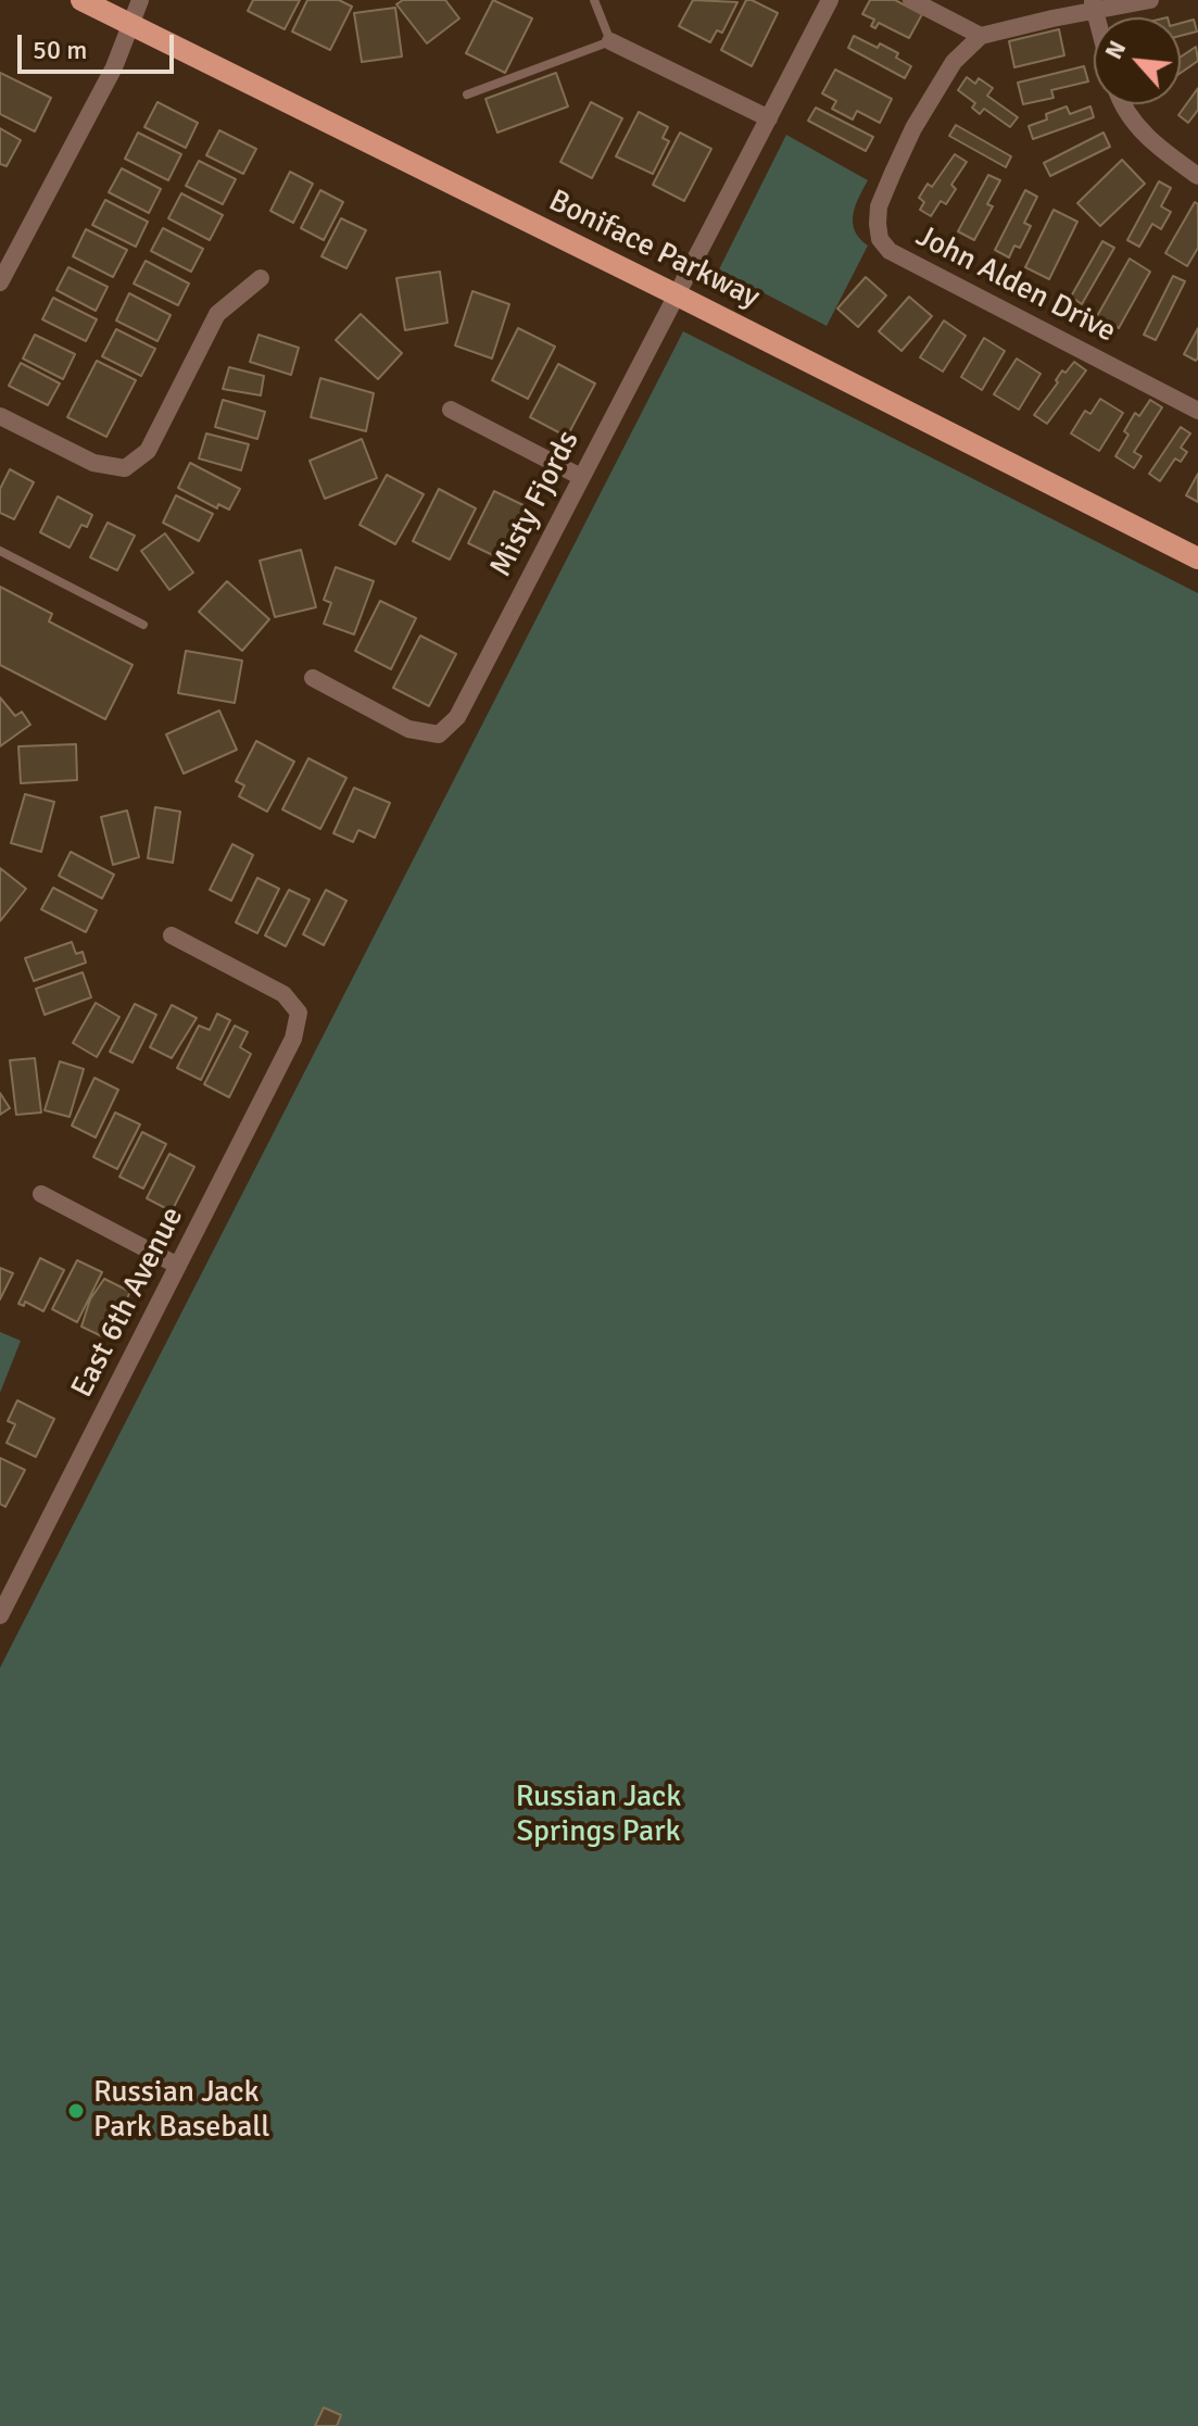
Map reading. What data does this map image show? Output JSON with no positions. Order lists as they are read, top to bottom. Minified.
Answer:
{"streets":{"main road":["Boniface Parkway"],"street":["John Alden Drive","Misty Fjords","East 6th Avenue"]},"crossings":[["Boniface Parkway","Misty Fjords"]],"parks":["Russian Jack Springs Park"],"places":["Russian Jack Park Baseball"],"scale_bar":"50 m","north":"top left"}
